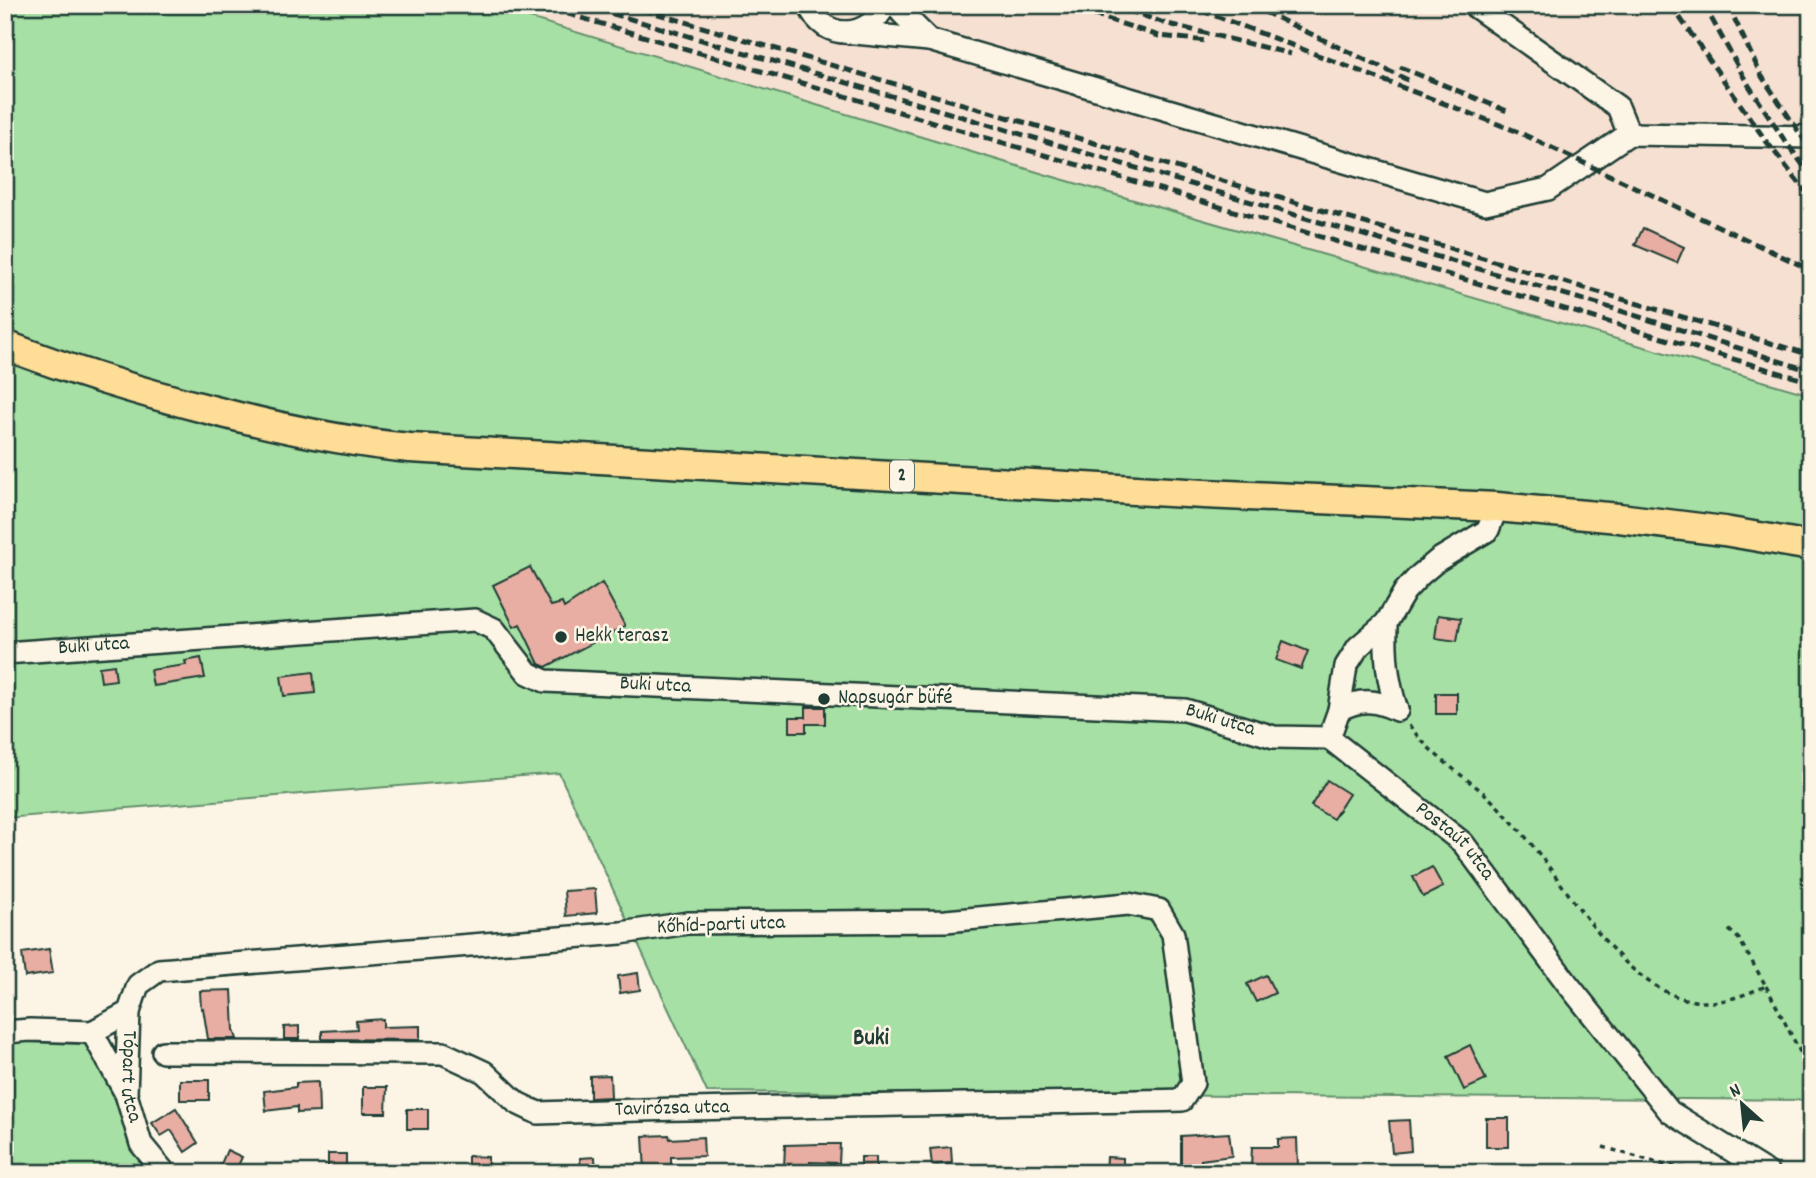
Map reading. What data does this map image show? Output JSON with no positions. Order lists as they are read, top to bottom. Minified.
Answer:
{"streets":{"main road":["2"],"street":["Buki utca","Postaút utca","Kőhíd-parti utca","Tópart utca","Tavirózsa utca"]},"crossings":[["Buki utca","Postaút utca"],["Kőhíd-parti utca","Tópart utca"],["Kőhíd-parti utca","Tavirózsa utca"]],"districts":["Buki"],"places":["Hekk terasz","Napsugár büfé"],"north":"top left"}
